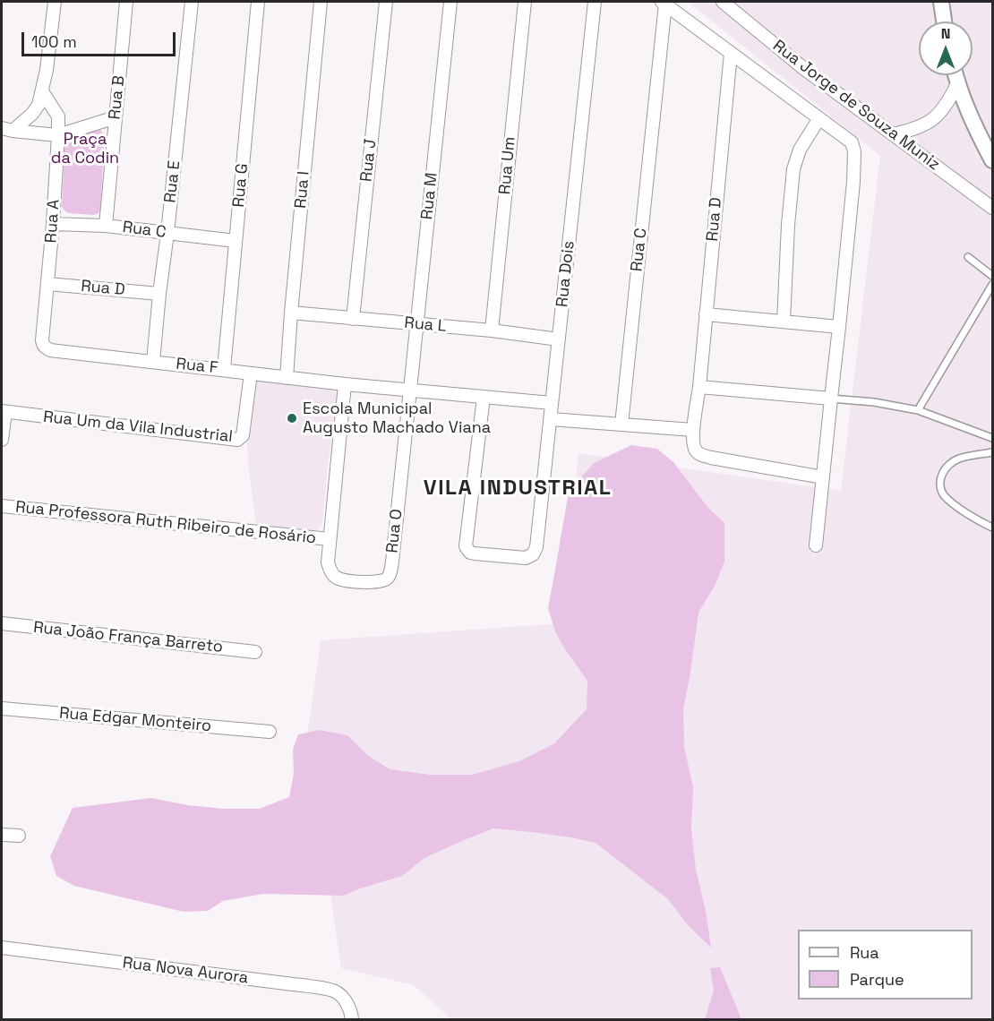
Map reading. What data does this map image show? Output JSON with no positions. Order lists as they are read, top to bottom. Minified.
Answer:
{"streets":{"street":["Rua B","Rua Jorge de Souza Muniz","Rua J","Rua Um","Rua E","Rua G","Rua I","Rua M","Rua D","Rua A","Rua C","Rua Dois","Rua L","Rua F","Rua Um da Vila Industrial","Rua Professora Ruth Ribeiro de Rosário","Rua O","Rua João França Barreto","Rua Edgar Monteiro","Rua Nova Aurora"]},"crossings":[["Rua B","Rua C"],["Rua J","Rua L"],["Rua Um","Rua L"],["Rua E","Rua D"],["Rua E","Rua C"],["Rua E","Rua F"],["Rua G","Rua C"],["Rua G","Rua F"],["Rua I","Rua L"],["Rua I","Rua F"],["Rua M","Rua L"],["Rua M","Rua F"],["Rua M","Rua O"],["Rua D","Rua A"],["Rua A","Rua C"],["Rua A","Rua F"],["Rua Dois","Rua L"],["Rua Dois","Rua F"],["Rua F","Rua Um da Vila Industrial"],["Rua F","Rua O"],["Rua Professora Ruth Ribeiro de Rosário","Rua O"]],"districts":["VILA INDUSTRIAL"],"parks":["Praça da Codin"],"places":["Escola Municipal Augusto Machado Viana"],"legend":["Rua","Parque"],"scale_bar":"100 m","north":"top"}
